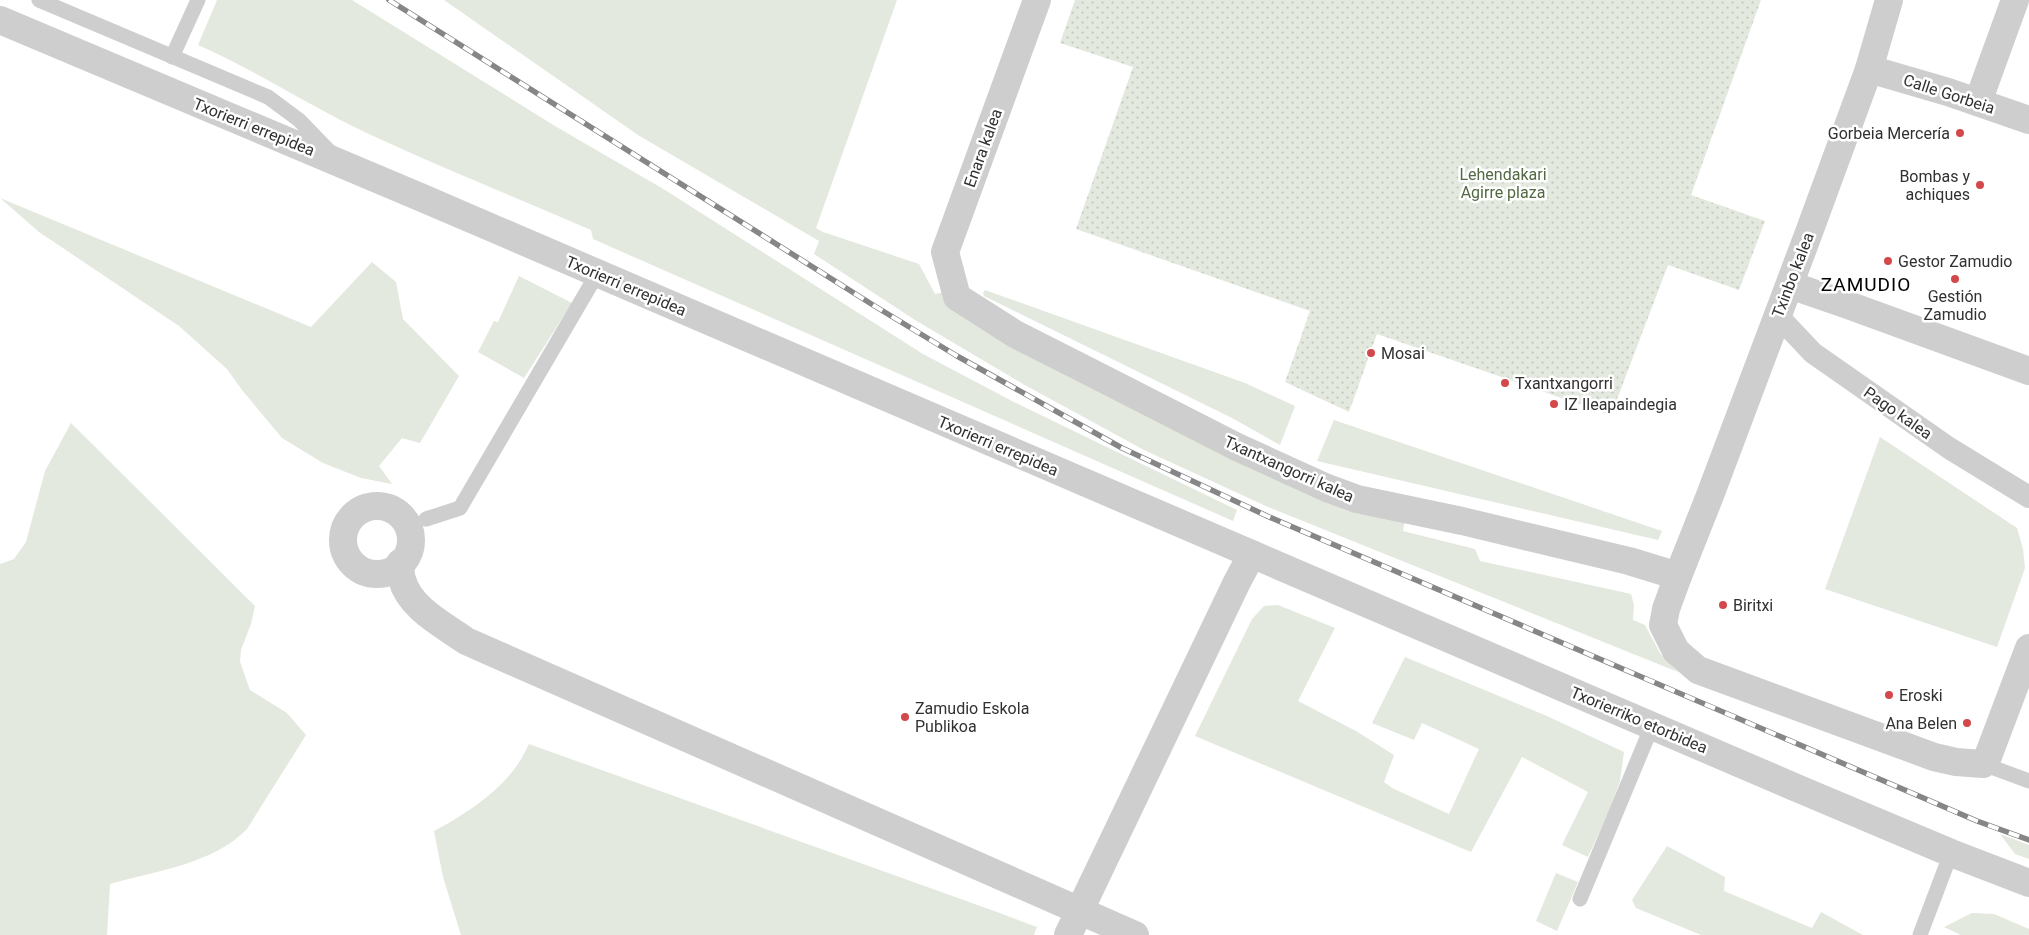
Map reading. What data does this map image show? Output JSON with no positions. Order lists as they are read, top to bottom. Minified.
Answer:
{"streets":{"street":["Calle Gorbeia","Txorierri errepidea","Enara kalea","Txinbo kalea","Pago kalea","Txantxangorri kalea","Txorierriko etorbidea"]},"crossings":[["Calle Gorbeia","Txinbo kalea"],["Txorierri errepidea","Txorierriko etorbidea"],["Enara kalea","Txantxangorri kalea"],["Txinbo kalea","Pago kalea"],["Txinbo kalea","Txantxangorri kalea"]],"districts":["ZAMUDIO"],"parks":["Lehendakari Agirre plaza"],"places":["Gorbeia Mercería","Bombas y achiques","Gestor Zamudio","Gestión Zamudio","Mosai","Txantxangorri","IZ Ileapaindegia","Biritxi","Eroski","Zamudio Eskola Publikoa","Ana Belen"]}
